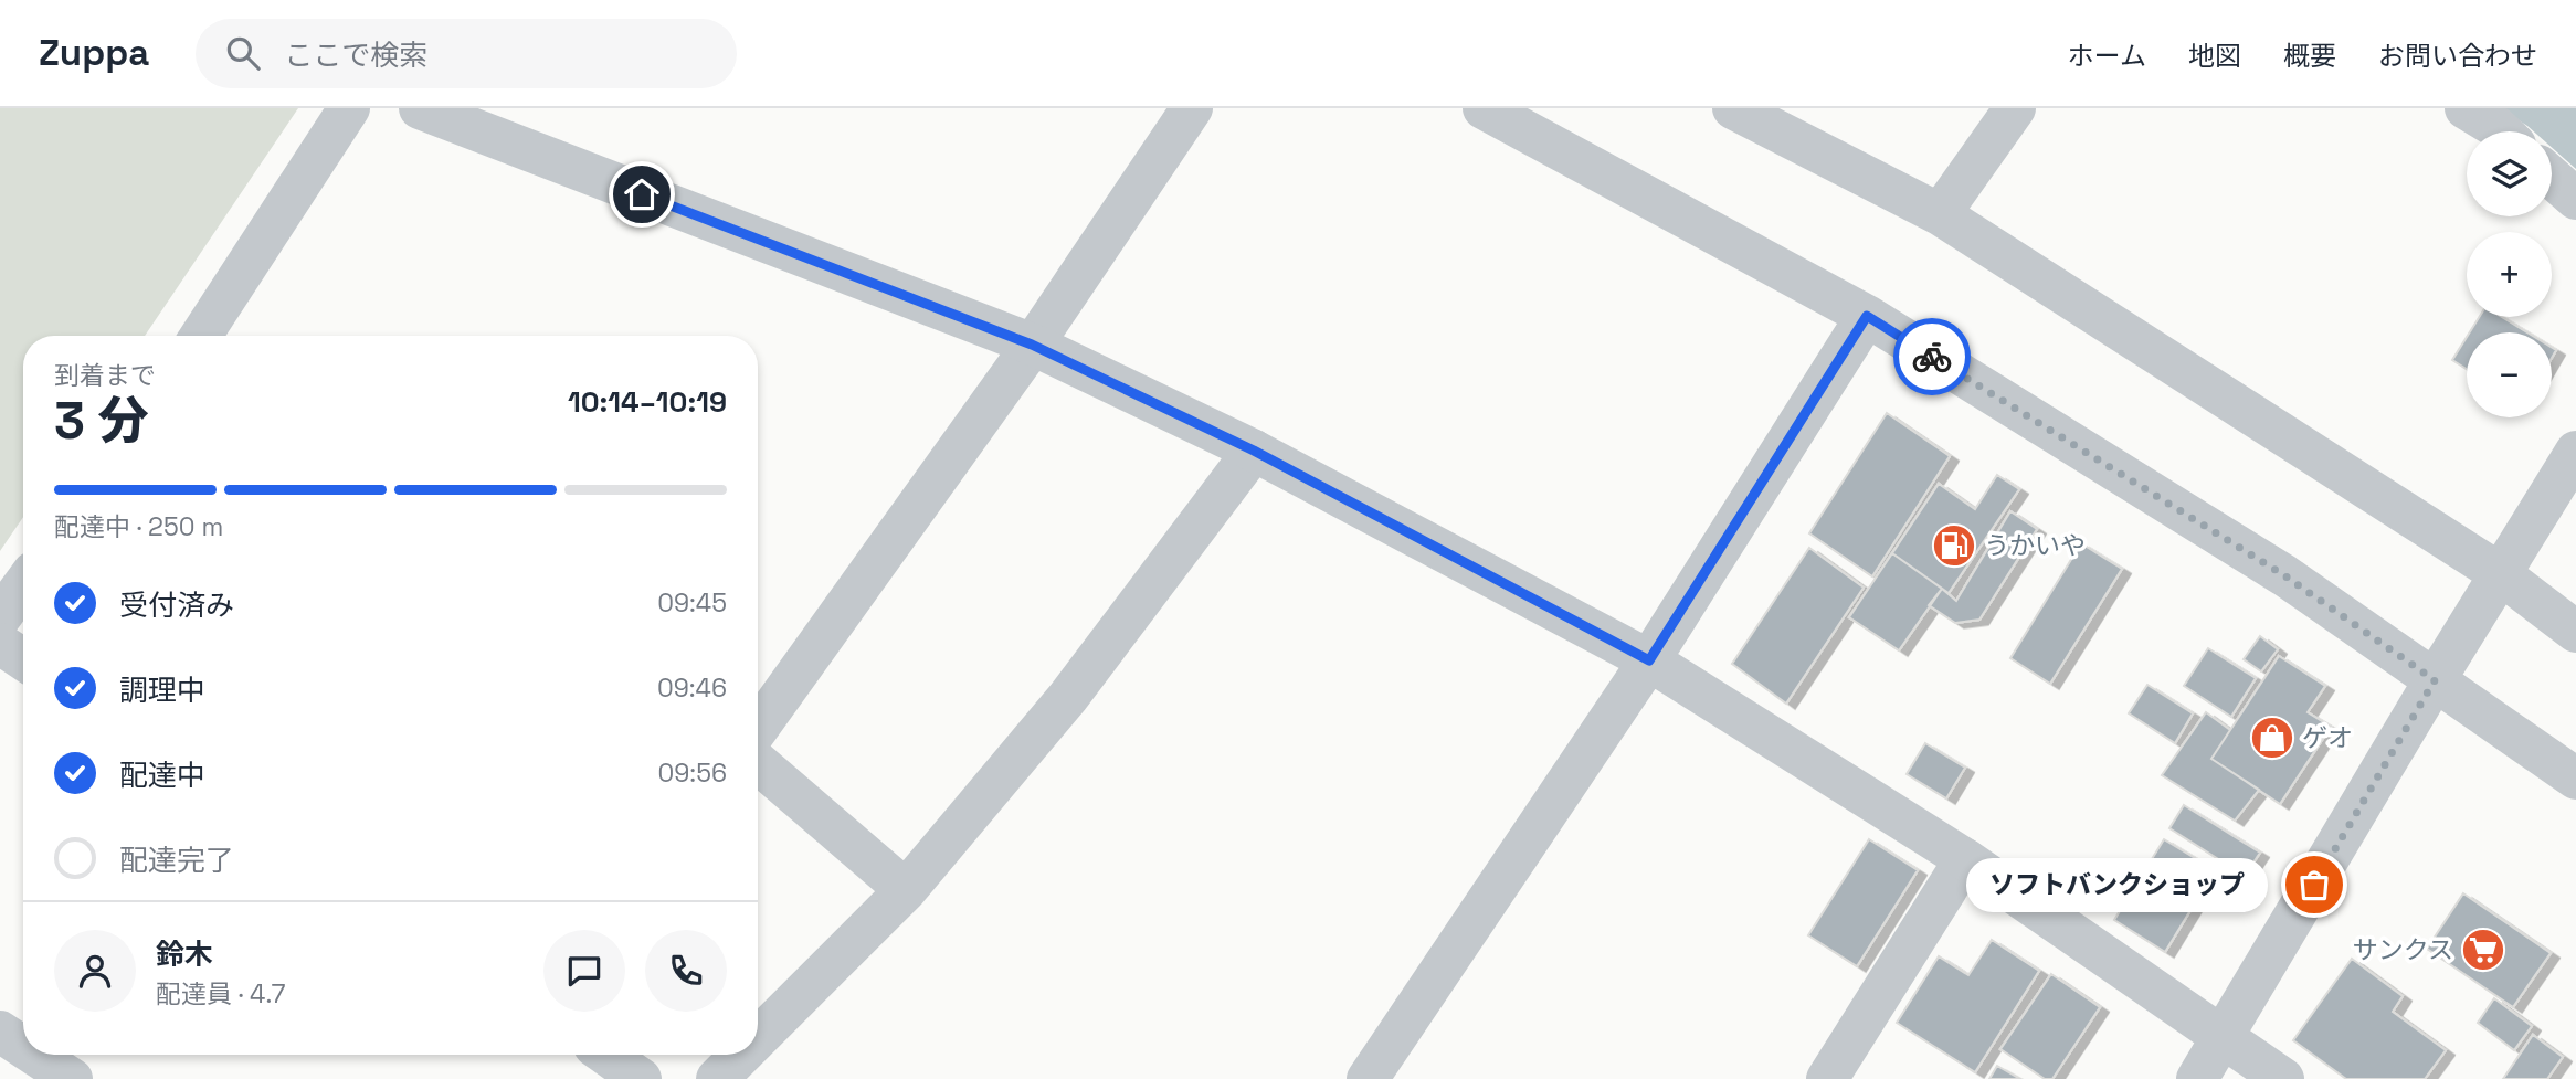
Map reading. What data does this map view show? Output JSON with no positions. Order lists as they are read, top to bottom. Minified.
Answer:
{"places":{"fuel station":["うかいや"],"shop":["ゲオ"],"other":["ソフトバンクショップ"],"supermarket":["サンクス"]},"page":{"header":"Zuppa","search":"ここで検索","nav":["ホーム","地図","概要","お問い合わせ"],"map_buttons":["+","−"],"heading":["3 分","到着まで","10:14–10:19"],"panel":["鈴木","配達員 · 4.7"],"bar":"配達中 · 250 m","list":[["受付済み","09:45"],["調理中","09:46"],["配達中","09:56"],"配達完了"],"bubble":"ソフトバンクショップ"}}
